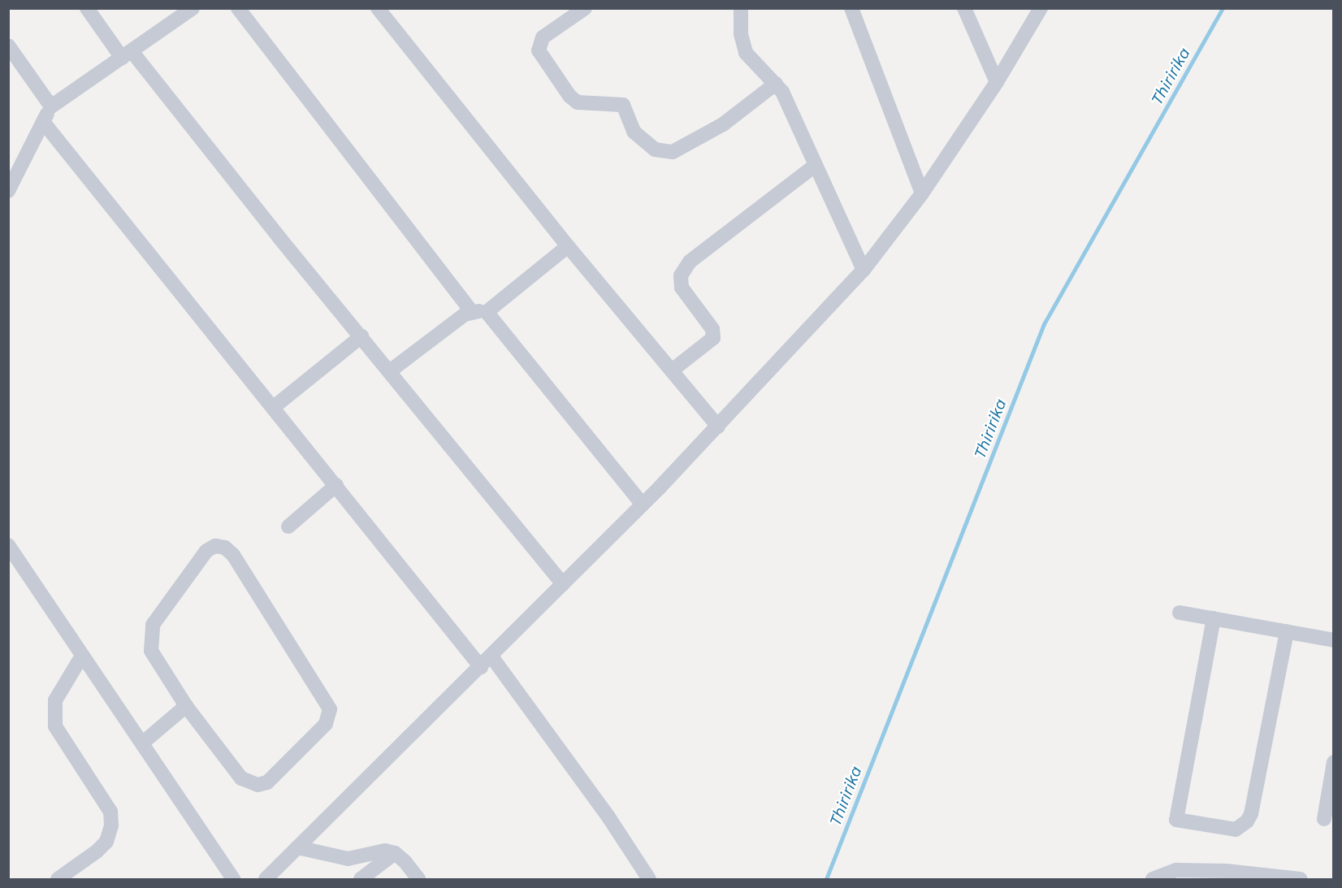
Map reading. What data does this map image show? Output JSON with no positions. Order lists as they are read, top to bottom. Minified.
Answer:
{"water":["Thiririka"]}
